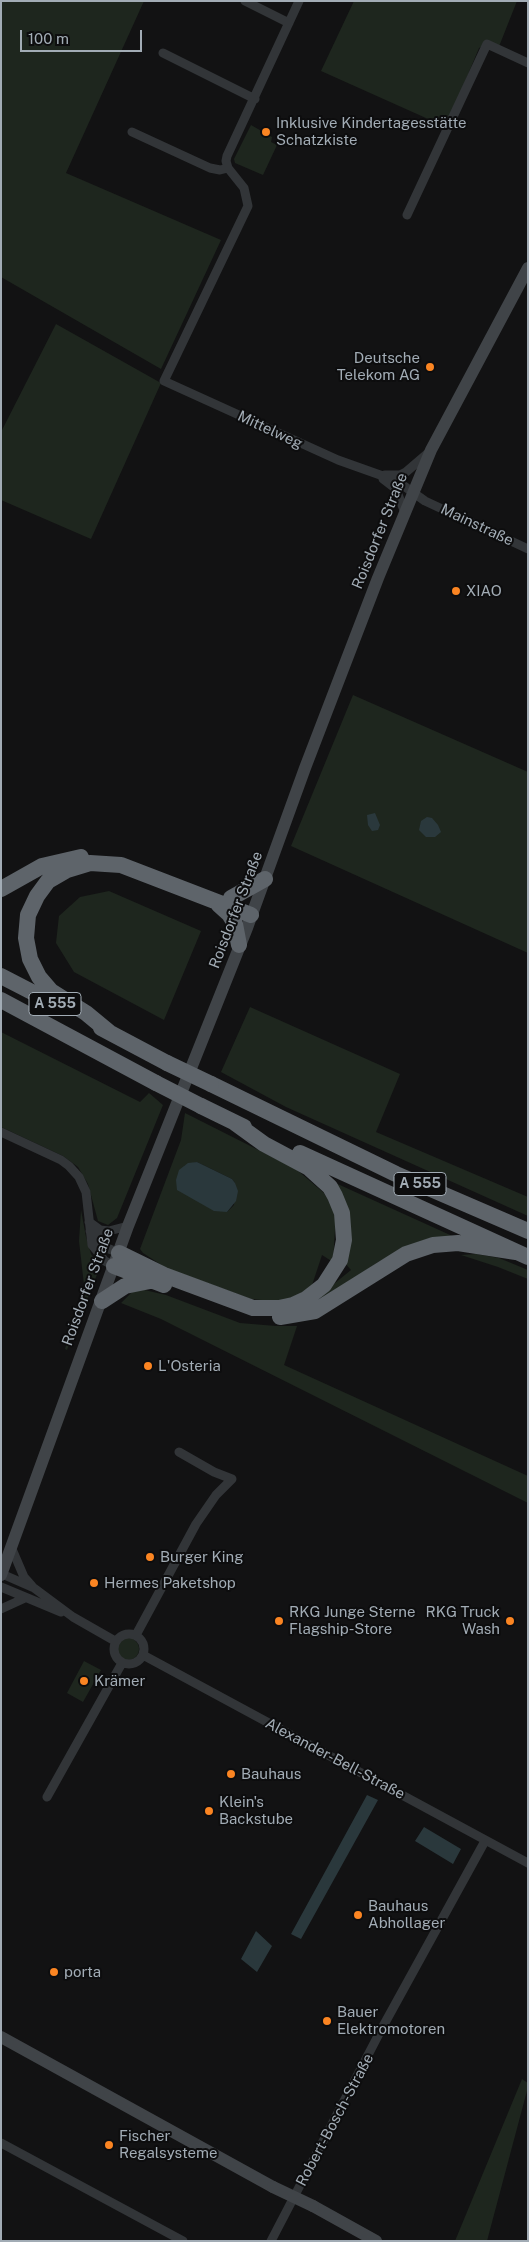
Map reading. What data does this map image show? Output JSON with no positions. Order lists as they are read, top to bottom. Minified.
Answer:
{"streets":{"highway":["A 555"],"main road":["Roisdorfer Straße"],"street":["Mittelweg","Mainstraße","Alexander-Bell-Straße","Robert-Bosch-Straße"]},"crossings":[["Mittelweg","Mainstraße"],["Mittelweg","Roisdorfer Straße"],["Alexander-Bell-Straße","Robert-Bosch-Straße"]],"places":["Inklusive Kindertagesstätte Schatzkiste","Deutsche Telekom AG","XIAO","L'Osteria","Burger King","Hermes Paketshop","RKG Junge Sterne Flagship-Store","RKG Truck Wash","Krämer","Bauhaus","Klein's Backstube","Bauhaus Abhollager","porta","Bauer Elektromotoren","Fischer Regalsysteme"],"scale_bar":"100 m"}
